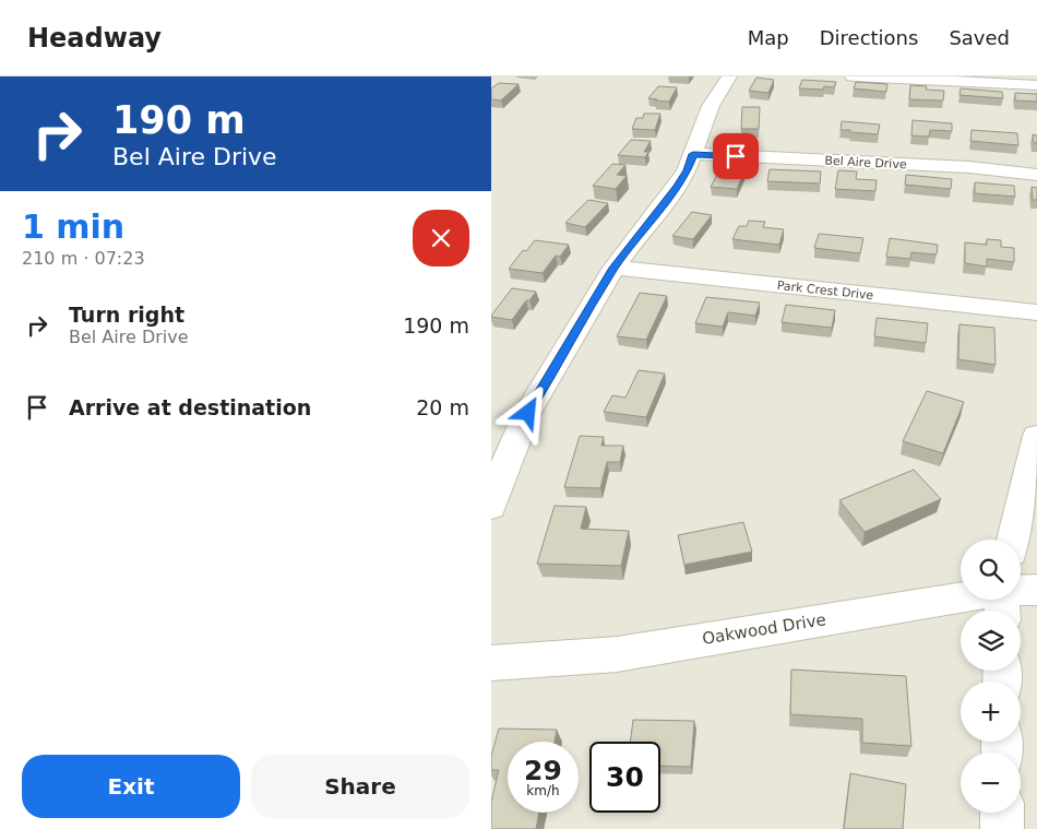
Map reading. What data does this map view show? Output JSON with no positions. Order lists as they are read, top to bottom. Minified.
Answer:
{"streets":{"street":["Bel Aire Drive","Park Crest Drive","Oakwood Drive"]},"page":{"header":"Headway","nav":["Map","Directions","Saved"],"turn":["190 m","Bel Aire Drive"],"heading":["1 min","210 m · 07:23"],"list":[{"name":"Turn right","note":"Bel Aire Drive","value":"190 m"},{"name":"Arrive at destination","value":"20 m"}],"map_buttons":["+","−"],"speed":"29 km/h","limit":"30","buttons":["Exit","Share"]}}
